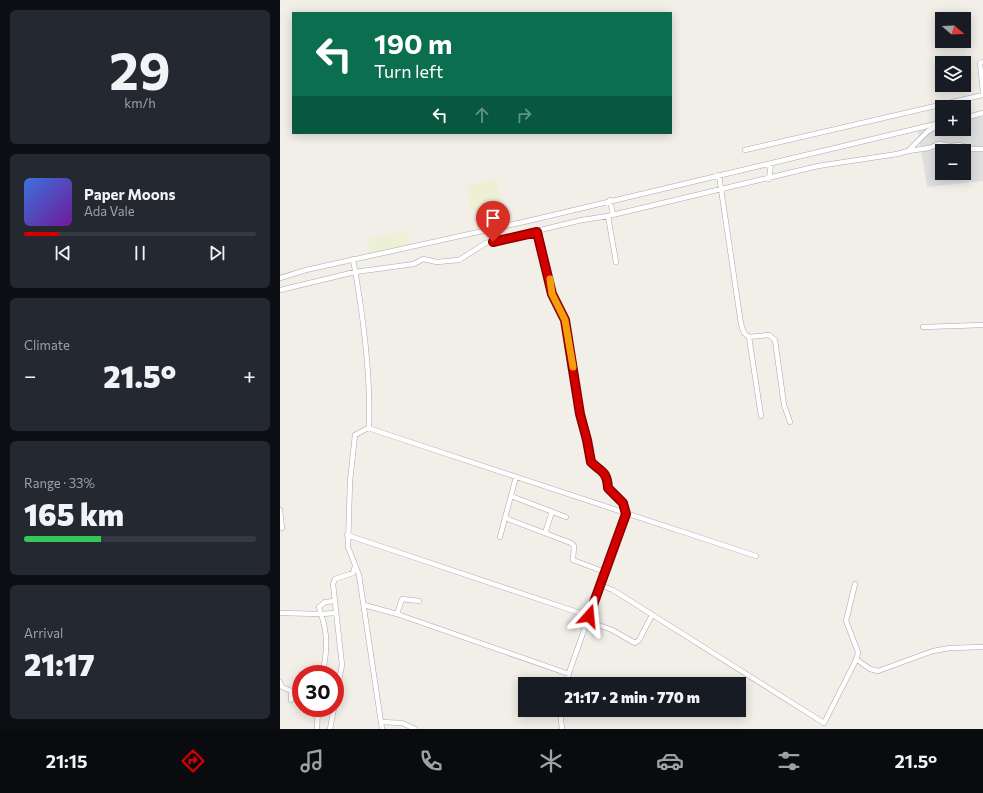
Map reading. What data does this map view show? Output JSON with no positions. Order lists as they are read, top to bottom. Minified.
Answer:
{"north":"right","page":{"tile":[["29","km/h"],"Climate",["Range · 33%","165 km"],["Arrival","21:17"]],"map_buttons":["+","−"],"turn":["190 m","Turn left"],"song":["Paper Moons","Ada Vale"],"heat":["−","21.5°","+"],"limit":"30","trip":"21:17 · 2 min · 770 m","tabs":["21:15","21.5°"]}}
